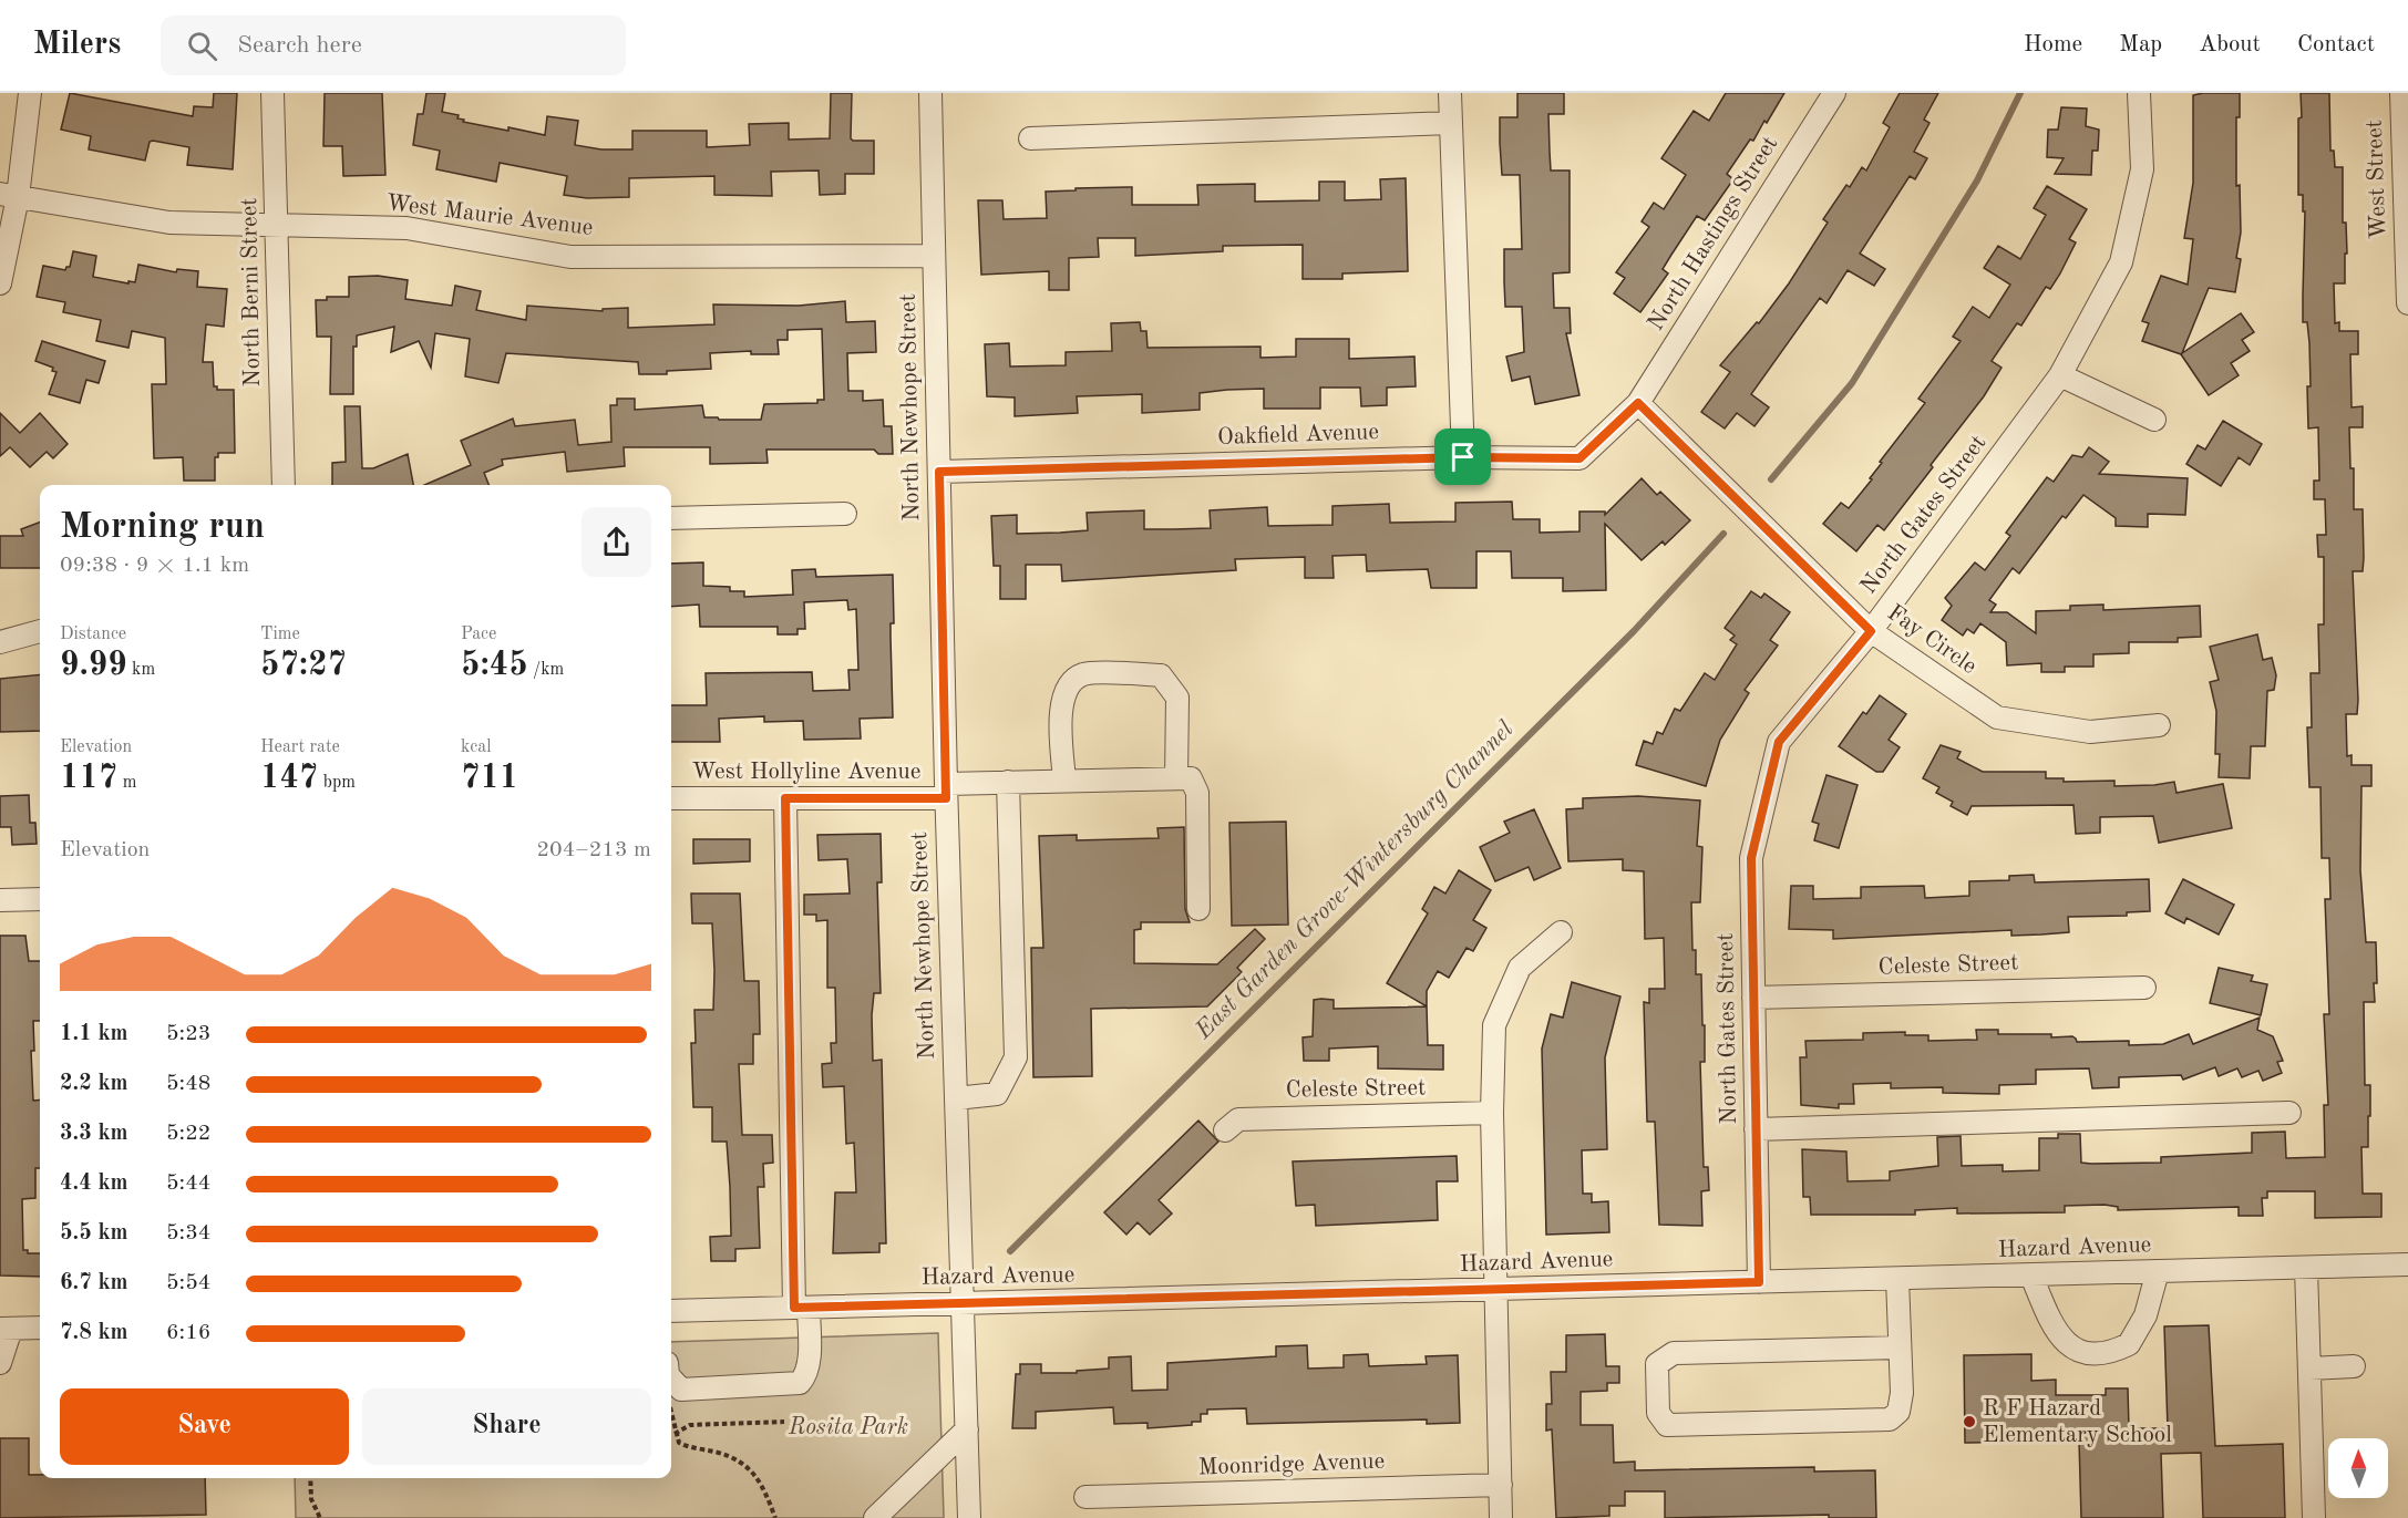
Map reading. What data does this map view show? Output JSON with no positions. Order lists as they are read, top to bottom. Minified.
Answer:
{"streets":{"street":["West Street","West Maurie Avenue","North Hastings Street","North Berni Street","North Newhope Street","Oakfield Avenue","North Gates Street","Fay Circle","West Hollyline Avenue","Celeste Street","Hazard Avenue","Moonridge Avenue"]},"crossings":[["West Maurie Avenue","North Berni Street"],["West Maurie Avenue","North Newhope Street"],["North Hastings Street","Oakfield Avenue"],["North Hastings Street","Fay Circle"],["North Newhope Street","Oakfield Avenue"],["North Newhope Street","West Hollyline Avenue"],["North Newhope Street","Hazard Avenue"],["Oakfield Avenue","Fay Circle"],["North Gates Street","Fay Circle"],["North Gates Street","Celeste Street"],["North Gates Street","Hazard Avenue"]],"water":["East Garden Grove-Wintersburg Channel"],"parks":["Rosita Park"],"places":["R F Hazard Elementary School"],"north":"top","page":{"header":"Milers","search":"Search here","nav":["Home","Map","About","Contact"],"heading":["Morning run","09:38 · 9 × 1.1 km"],"stats":[["Distance","9.99 km"],["Time","57:27"],["Pace","5:45 /km"],["Elevation","117 m"],["Heart rate","147 bpm"],["kcal","711"]],"chart":["Elevation","204–213 m"],"list":[{"name":"1.1 km","note":"5:23"},{"name":"2.2 km","note":"5:48"},{"name":"3.3 km","note":"5:22"},{"name":"4.4 km","note":"5:44"},{"name":"5.5 km","note":"5:34"},{"name":"6.7 km","note":"5:54"},{"name":"7.8 km","note":"6:16"}],"buttons":["Save","Share"]}}
